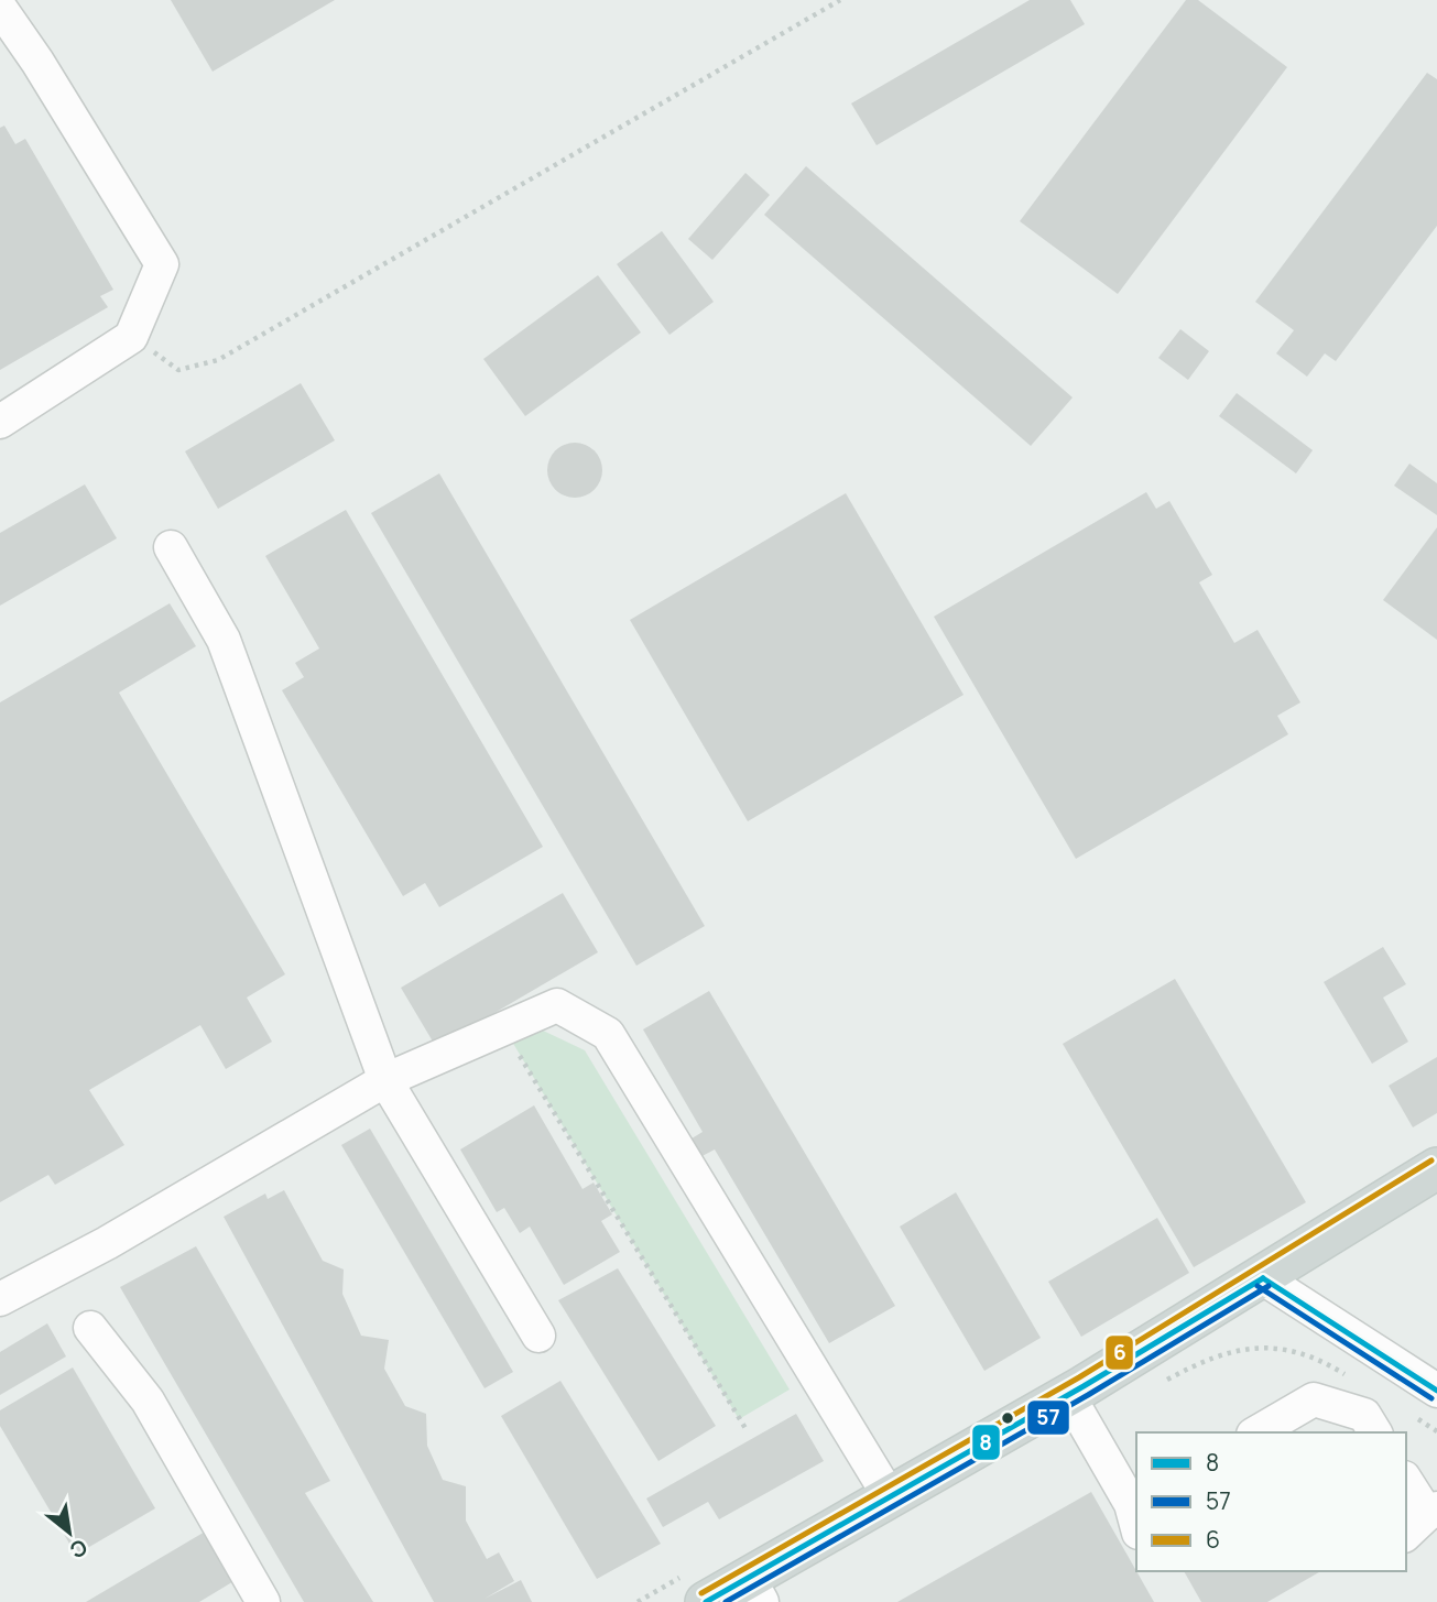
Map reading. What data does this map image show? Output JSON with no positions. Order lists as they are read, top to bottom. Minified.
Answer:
{"lines":["transit line 6","transit line 8","transit line 57"],"legend":["8","57","6"],"north":"bottom right"}
